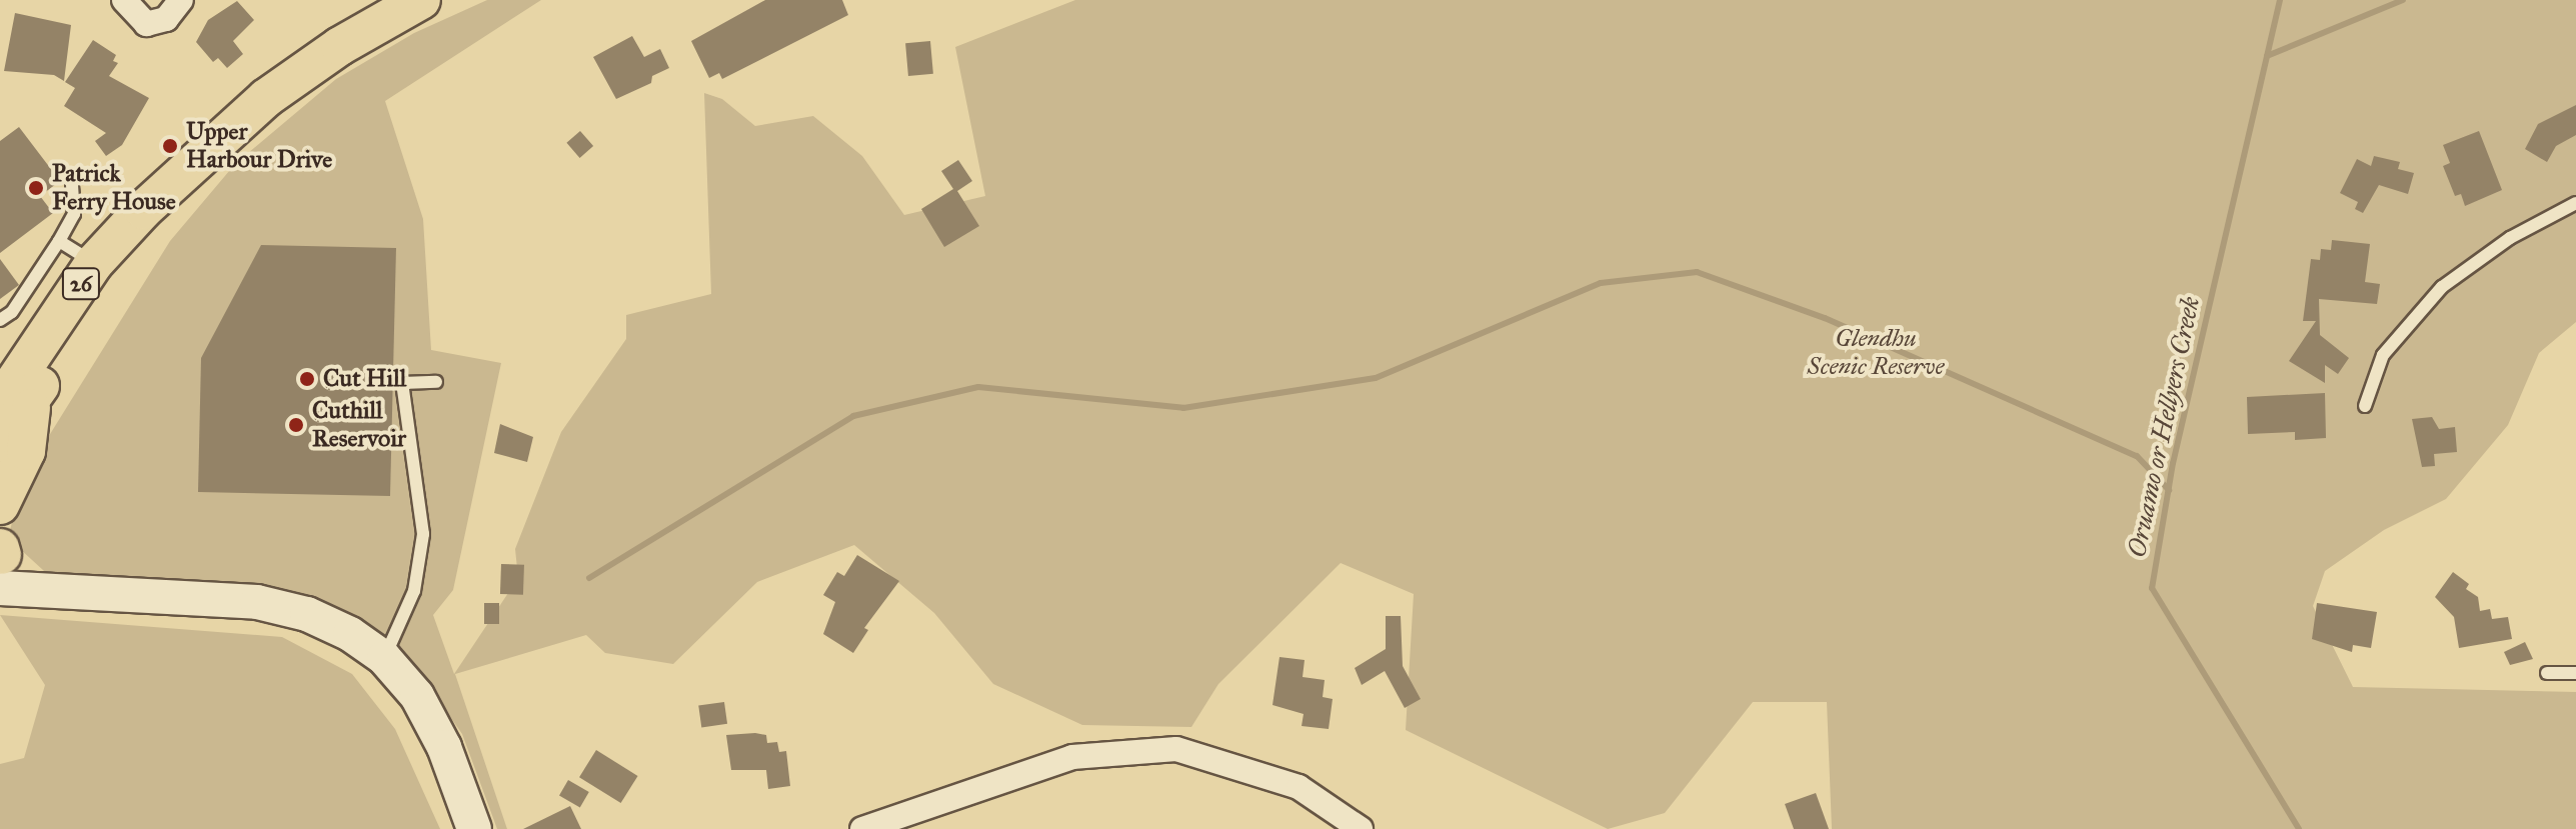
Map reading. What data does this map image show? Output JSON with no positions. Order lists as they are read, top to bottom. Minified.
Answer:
{"streets":{"main road":["26"]},"water":["Oruamo or Hellyers Creek"],"parks":["Glendhu Scenic Reserve"],"places":["Upper Harbour Drive","Patrick Ferry House","Cut Hill","Cuthill Reservoir"]}
